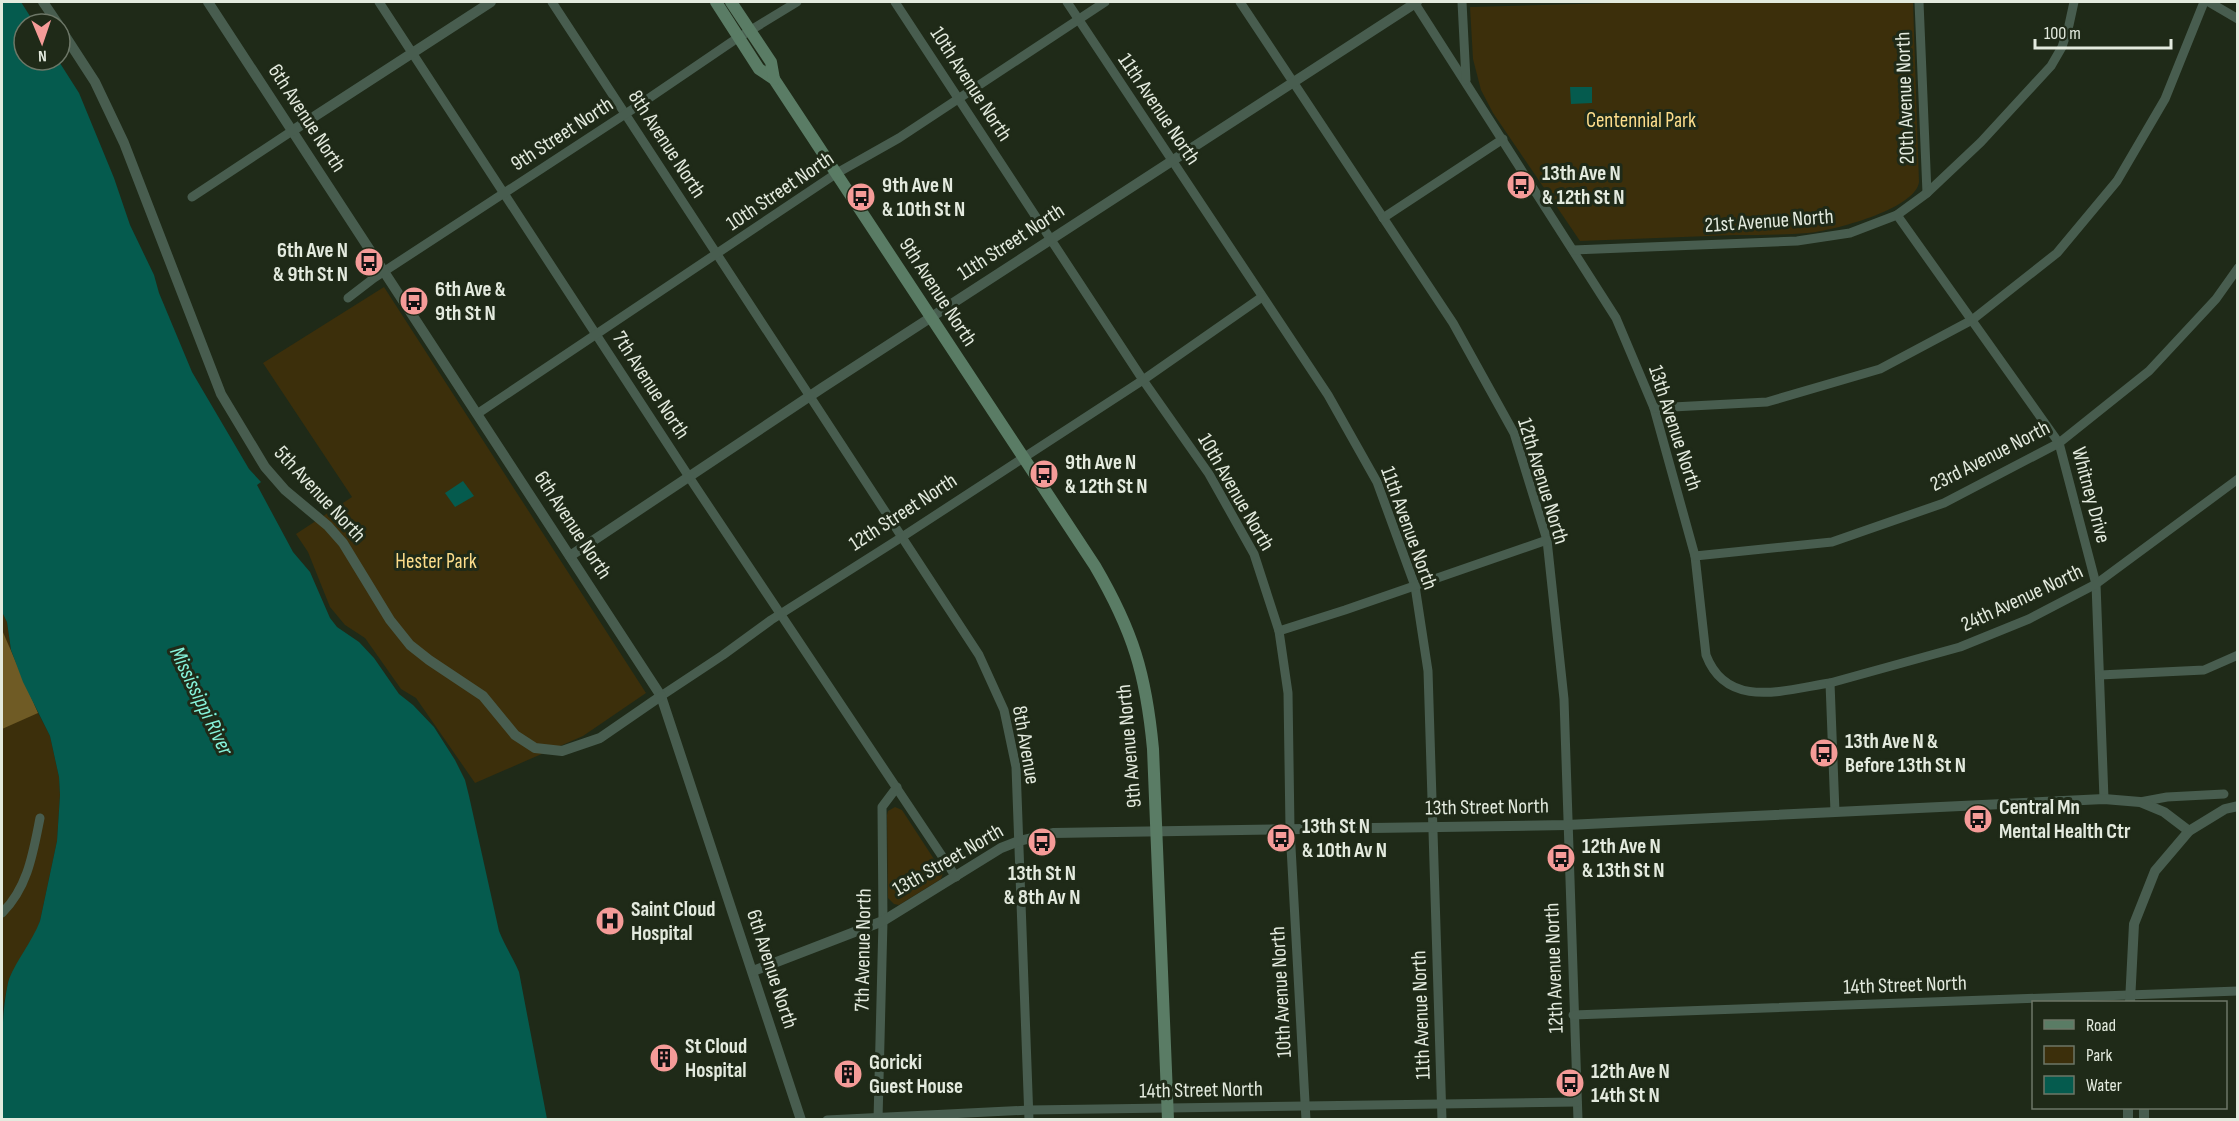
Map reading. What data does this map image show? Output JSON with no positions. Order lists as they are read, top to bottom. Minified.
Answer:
{"streets":{"main road":["9th Avenue North"],"street":["10th Avenue North","20th Avenue North","11th Avenue North","6th Avenue North","9th Street North","8th Avenue North","10th Street North","21st Avenue North","11th Street North","7th Avenue North","13th Avenue North","23rd Avenue North","12th Avenue North","5th Avenue North","Whitney Drive","12th Street North","24th Avenue North","8th Avenue","13th Street North","14th Street North"]},"crossings":[["10th Avenue North","10th Street North"],["10th Avenue North","11th Street North"],["10th Avenue North","12th Street North"],["10th Avenue North","13th Street North"],["10th Avenue North","14th Street North"],["20th Avenue North","21st Avenue North"],["11th Avenue North","10th Street North"],["11th Avenue North","11th Street North"],["11th Avenue North","12th Street North"],["11th Avenue North","13th Street North"],["11th Avenue North","14th Street North"],["6th Avenue North","9th Street North"],["6th Avenue North","10th Street North"],["6th Avenue North","11th Street North"],["6th Avenue North","12th Street North"],["6th Avenue North","13th Street North"],["9th Street North","8th Avenue North"],["9th Street North","9th Avenue North"],["9th Street North","7th Avenue North"],["8th Avenue North","10th Street North"],["8th Avenue North","11th Street North"],["8th Avenue North","8th Avenue"],["10th Street North","9th Avenue North"],["10th Street North","7th Avenue North"],["21st Avenue North","13th Avenue North"],["21st Avenue North","Whitney Drive"],["11th Street North","9th Avenue North"],["11th Street North","7th Avenue North"],["11th Street North","13th Avenue North"],["11th Street North","12th Avenue North"],["11th Street North","8th Avenue"],["9th Avenue North","12th Street North"],["9th Avenue North","13th Street North"],["9th Avenue North","14th Street North"],["7th Avenue North","12th Street North"],["7th Avenue North","13th Street North"],["7th Avenue North","14th Street North"],["13th Avenue North","23rd Avenue North"],["13th Avenue North","24th Avenue North"],["23rd Avenue North","Whitney Drive"],["12th Avenue North","13th Street North"],["12th Avenue North","14th Street North"],["5th Avenue North","12th Street North"],["Whitney Drive","24th Avenue North"],["Whitney Drive","13th Street North"],["12th Street North","8th Avenue"],["8th Avenue","13th Street North"],["8th Avenue","14th Street North"]],"water":["Mississippi River"],"parks":["Centennial Park","Hester Park"],"places":{"bus stop":["13th Ave N & 12th St N","9th Ave N & 10th St N","6th Ave N & 9th St N","6th Ave & 9th St N","9th Ave N & 12th St N","13th Ave N & Before 13th St N","Central Mn Mental Health Ctr","13th St N & 10th Av N","13th St N & 8th Av N","12th Ave N & 13th St N","12th Ave N 14th St N"],"hospital":["Saint Cloud Hospital"],"building":["St Cloud Hospital","Goricki Guest House"]},"legend":["Road","Park","Water"],"scale_bar":"100 m","north":"bottom"}
